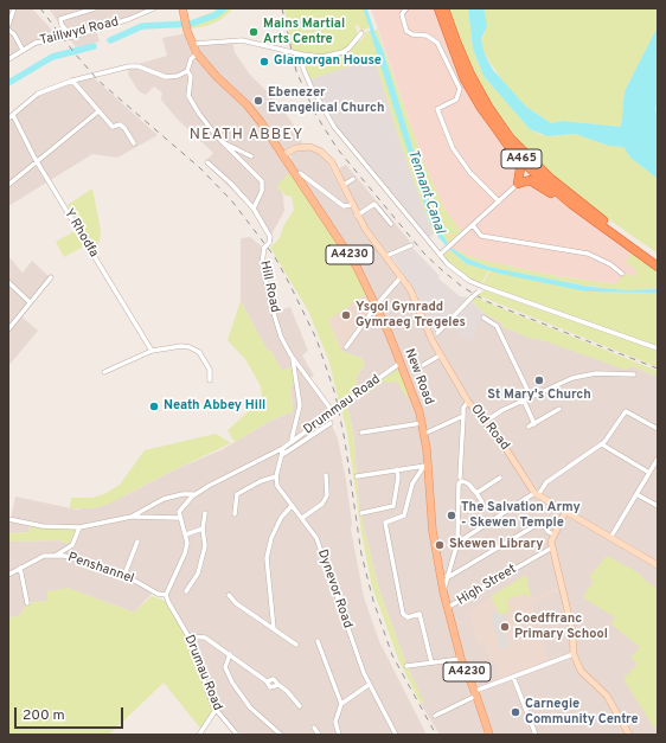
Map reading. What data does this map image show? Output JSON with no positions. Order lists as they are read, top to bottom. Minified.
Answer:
{"streets":{"highway":["A465"],"main road":["A4230","New Road","Old Road"],"street":["Taillwyd Road","Y Rhodfa","Hill Road","Drummau Road","Penshannel","High Street","Dynevor Road","Drumau Road"]},"crossings":[["Hill Road","Drummau Road"],["New Road","Drummau Road"],["New Road","Old Road"],["New Road","High Street"],["Penshannel","Drumau Road"]],"districts":["NEATH ABBEY"],"water":["Tennant Canal"],"places":["Mains Martial Arts Centre","Glamorgan House","Ebenezer Evangelical Church","Ysgol Gynradd Gymraeg Tregeles","St Mary's Church","Neath Abbey Hill","The Salvation Army - Skewen Temple","Skewen Library","Coedffranc Primary School","Carnegie Community Centre"],"scale_bar":"200 m"}
